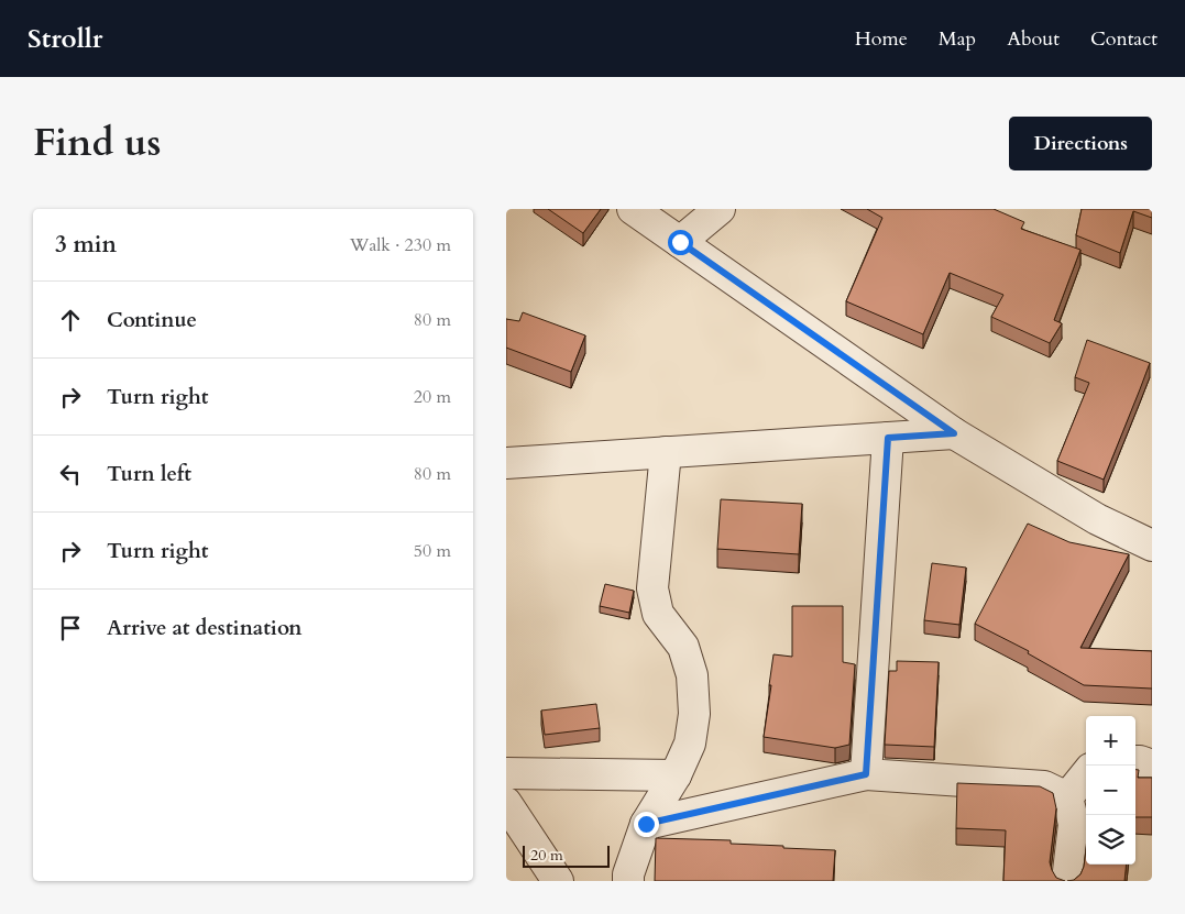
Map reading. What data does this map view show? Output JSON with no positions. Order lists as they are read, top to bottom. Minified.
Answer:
{"scale_bar":"20 m","page":{"header":"Strollr","nav":["Home","Map","About","Contact"],"title":"Find us","buttons":"Directions","heading":["3 min","Walk · 230 m"],"list":[["Continue","80 m"],["Turn right","20 m"],["Turn left","80 m"],["Turn right","50 m"],"Arrive at destination"],"map_buttons":["+","−"],"scale":"20 m"}}
